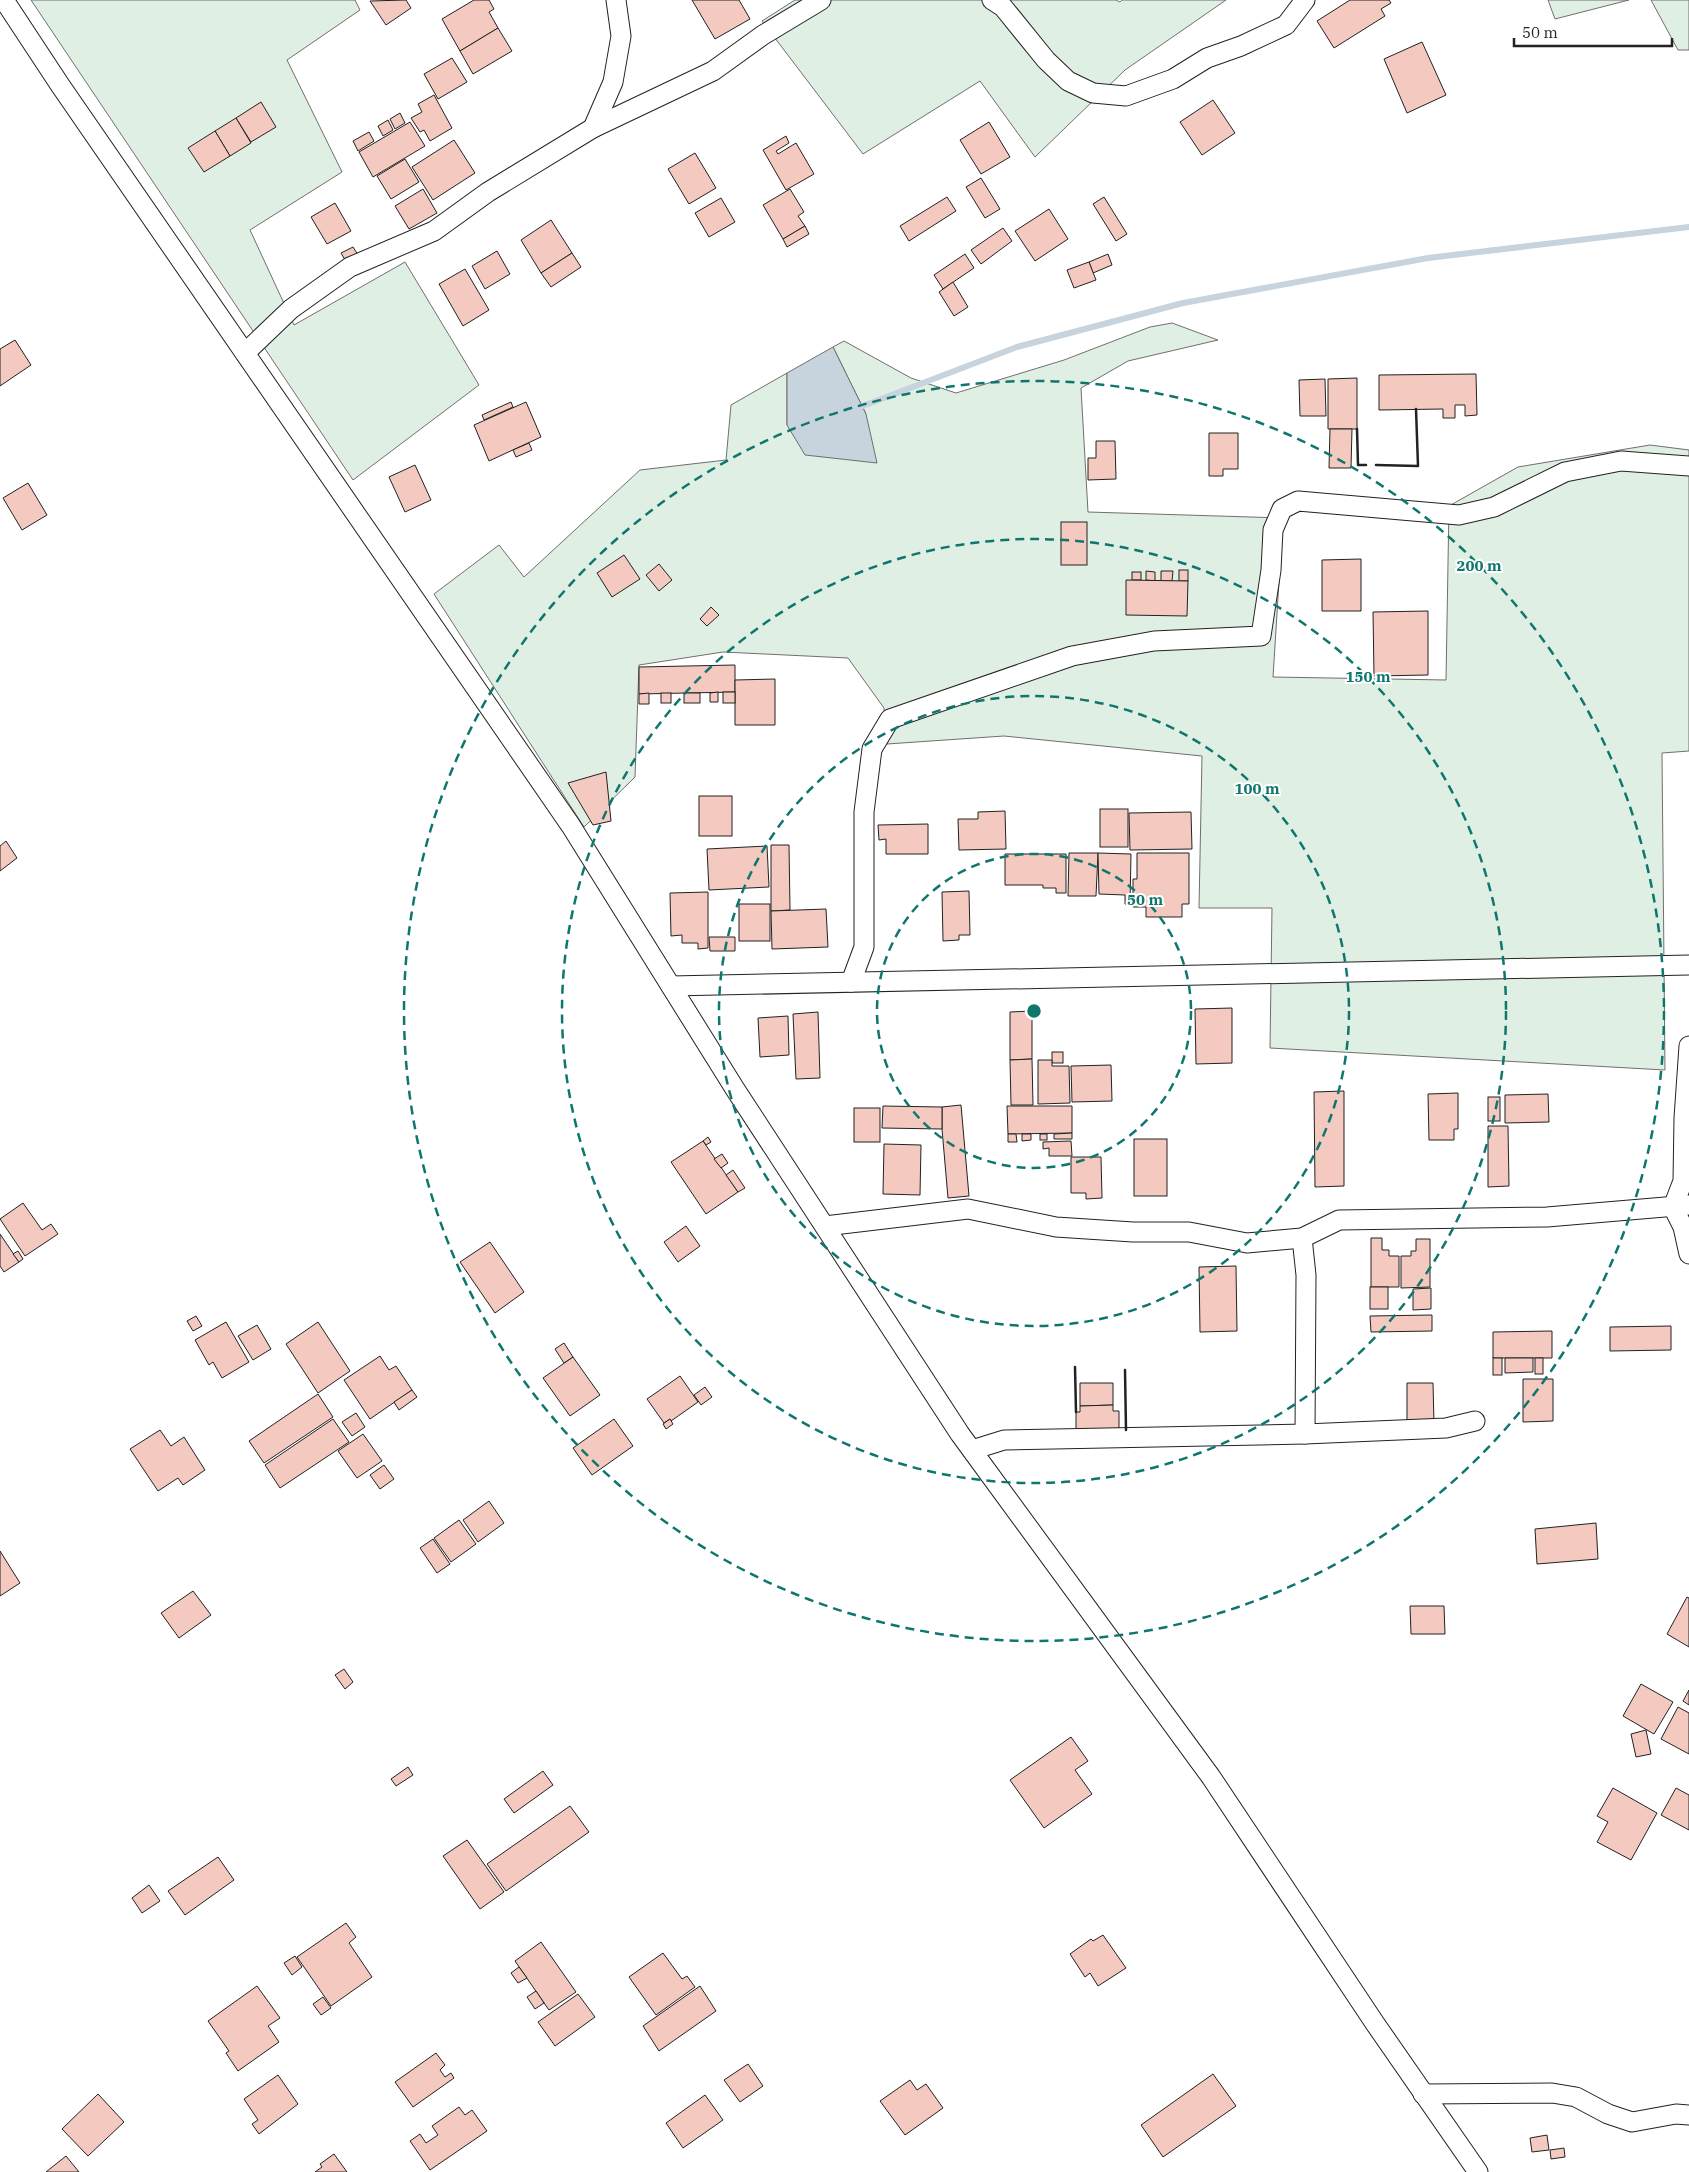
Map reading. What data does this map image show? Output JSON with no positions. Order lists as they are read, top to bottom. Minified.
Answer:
{"scale_bar":"50 m","rings":["200 m","150 m","100 m","50 m"]}
